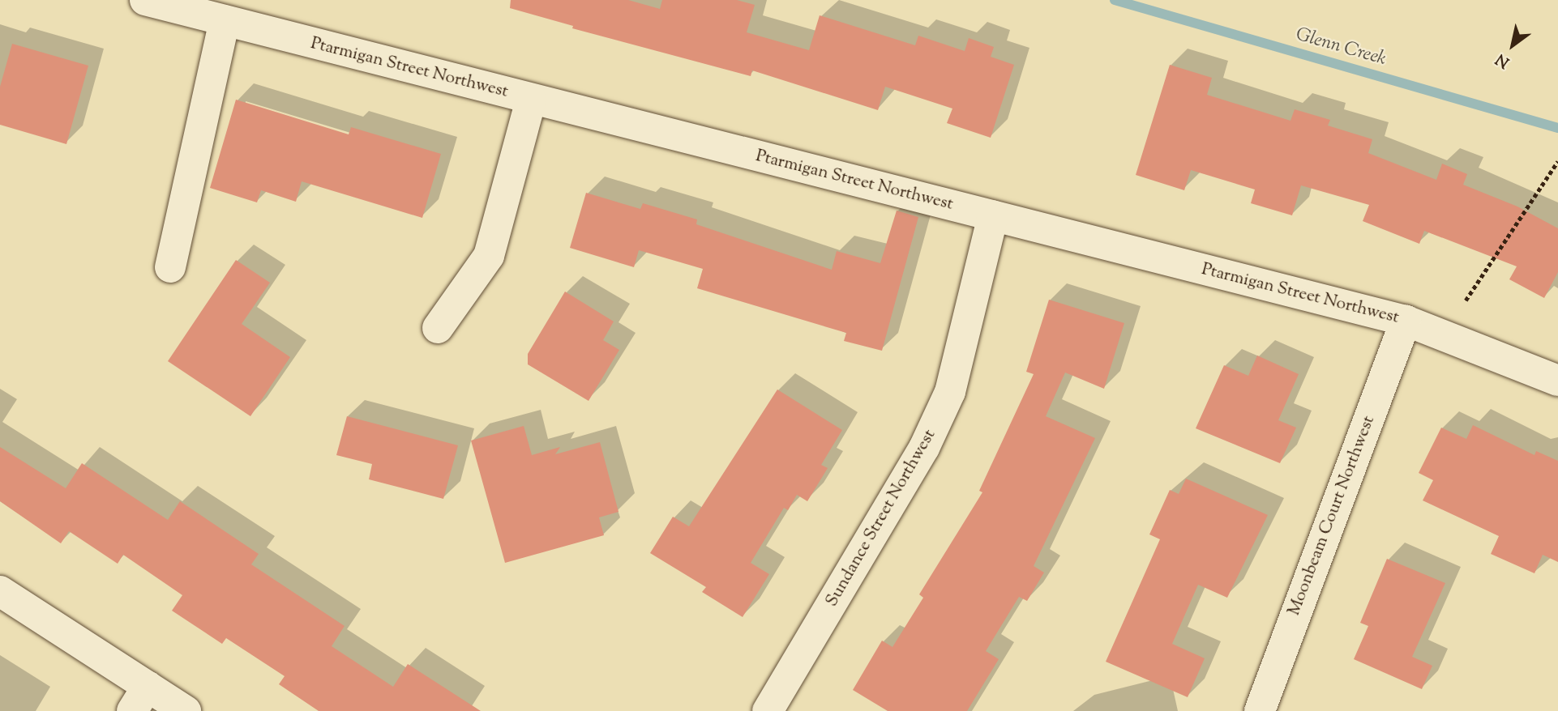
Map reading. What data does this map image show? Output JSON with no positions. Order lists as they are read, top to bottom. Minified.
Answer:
{"streets":{"street":["Ptarmigan Street Northwest","Moonbeam Court Northwest","Sundance Street Northwest"]},"crossings":[["Ptarmigan Street Northwest","Moonbeam Court Northwest"],["Ptarmigan Street Northwest","Sundance Street Northwest"]],"water":["Glenn Creek"],"north":"bottom left"}
